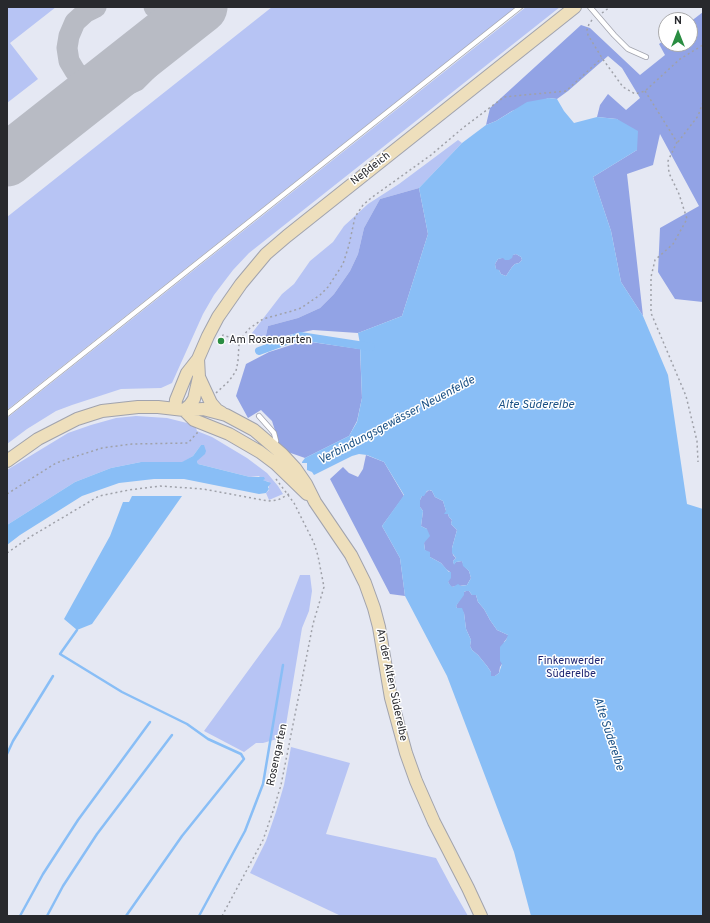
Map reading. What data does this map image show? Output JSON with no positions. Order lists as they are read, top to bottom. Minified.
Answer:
{"streets":{"main road":["Neßdeich","An der Alten Süderelbe"],"path":["Rosengarten"]},"crossings":[["Neßdeich","An der Alten Süderelbe"]],"water":["Alte Süderelbe","Verbindungsgewässer Neuenfelde"],"parks":["Finkenwerder Süderelbe"],"places":["Am Rosengarten"],"north":"top"}
